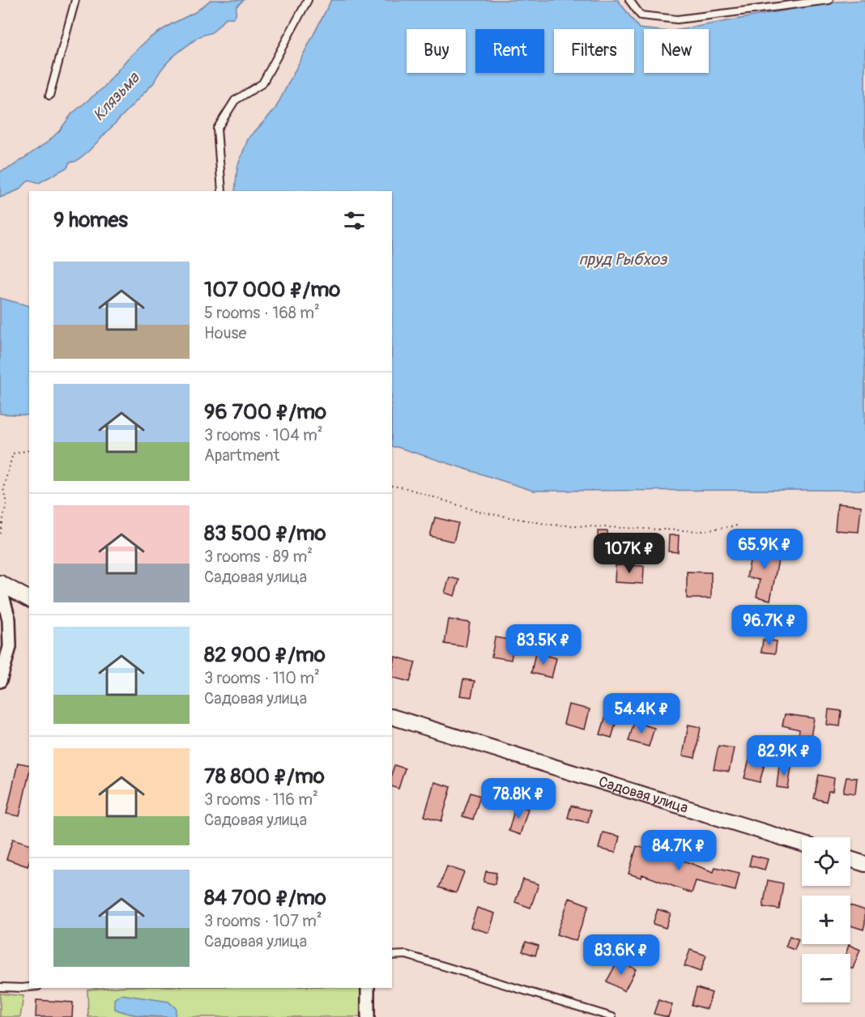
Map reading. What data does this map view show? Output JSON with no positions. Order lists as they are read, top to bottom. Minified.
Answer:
{"streets":{"street":["Садовая улица"]},"water":["Клязьма","пруд Рыбхоз"],"page":{"chip":["Buy","Rent","Filters","New"],"heading":"9 homes","list":[{"name":"107 000 ₽/mo","note":"5 rooms · 168 m² · House"},{"name":"96 700 ₽/mo","note":"3 rooms · 104 m² · Apartment"},{"name":"83 500 ₽/mo","note":"3 rooms · 89 m² · Садовая улица"},{"name":"82 900 ₽/mo","note":"3 rooms · 110 m² · Садовая улица"},{"name":"78 800 ₽/mo","note":"3 rooms · 116 m² · Садовая улица"},{"name":"84 700 ₽/mo","note":"3 rooms · 107 m² · Садовая улица"}],"price":["65.9K ₽","107K ₽","96.7K ₽","83.5K ₽","54.4K ₽","82.9K ₽","78.8K ₽","84.7K ₽","83.6K ₽"],"map_buttons":["+","−"]}}
